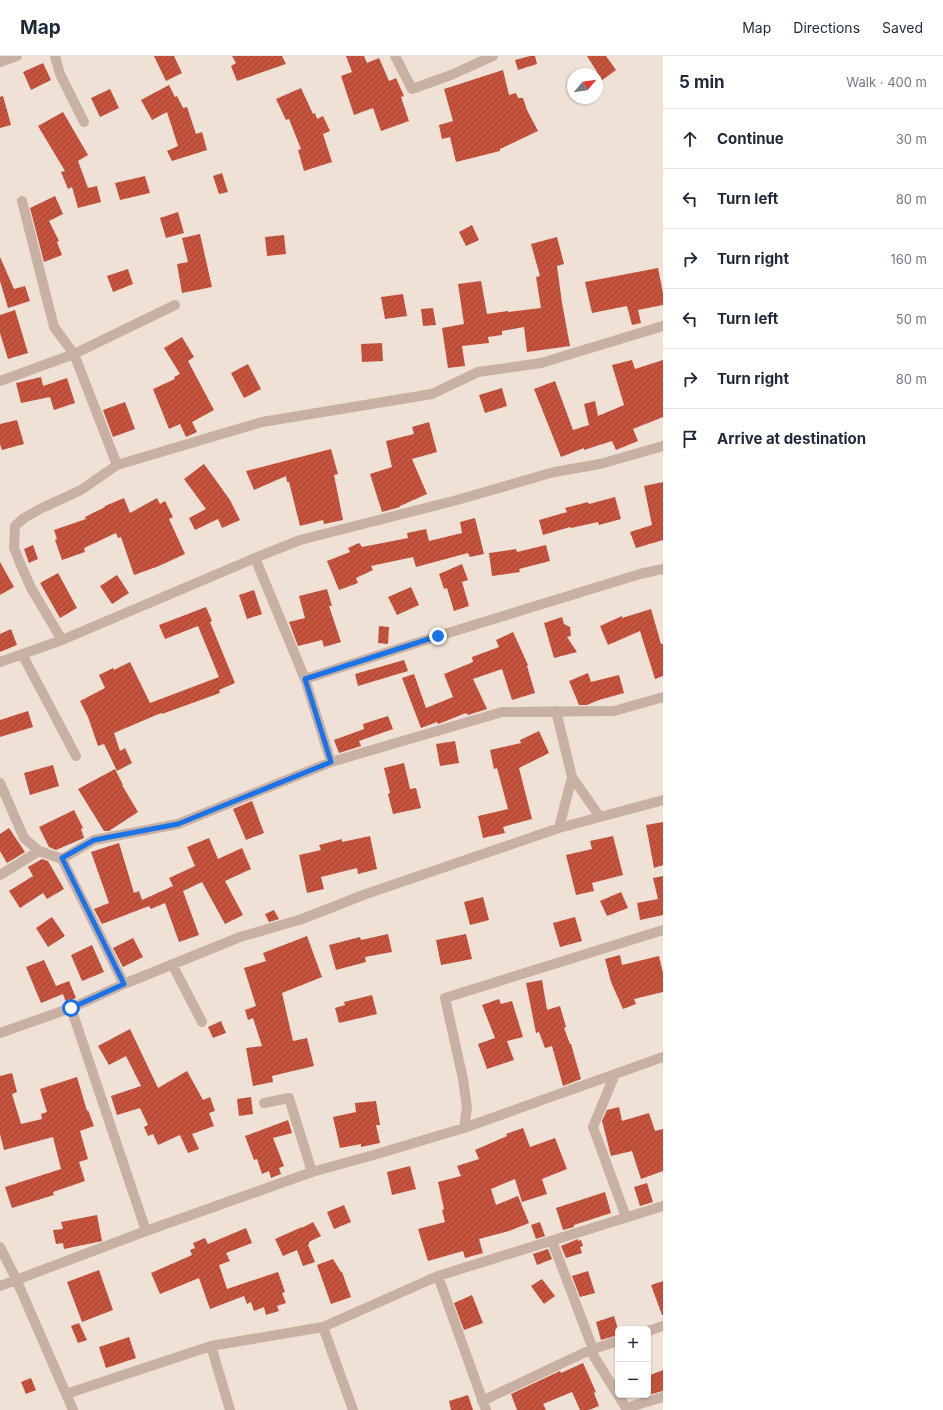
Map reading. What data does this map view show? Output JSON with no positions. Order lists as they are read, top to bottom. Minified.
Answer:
{"north":"top right","page":{"header":"Map","nav":["Map","Directions","Saved"],"heading":["5 min","Walk · 400 m"],"list":[["Continue","30 m"],["Turn left","80 m"],["Turn right","160 m"],["Turn left","50 m"],["Turn right","80 m"],"Arrive at destination"],"map_buttons":["+","−"]}}
